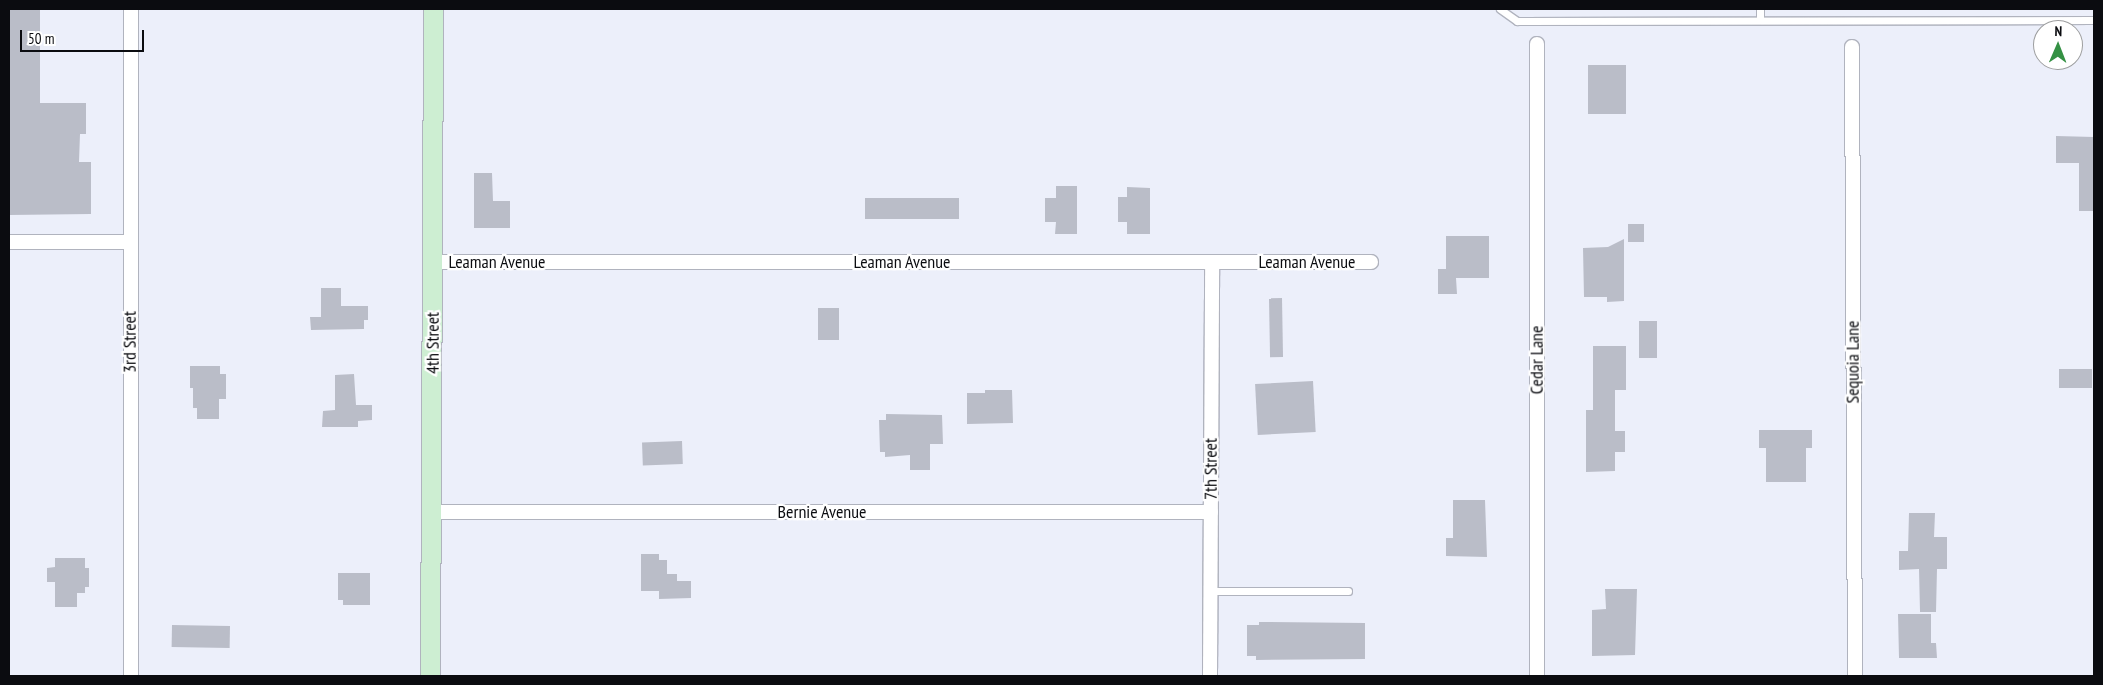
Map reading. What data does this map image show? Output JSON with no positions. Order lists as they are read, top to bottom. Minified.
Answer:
{"streets":{"street":["Leaman Avenue","3rd Street","4th Street","Cedar Lane","Sequoia Lane","7th Street","Bernie Avenue"]},"crossings":[["Leaman Avenue","4th Street"],["Leaman Avenue","7th Street"],["4th Street","Bernie Avenue"],["7th Street","Bernie Avenue"]],"scale_bar":"50 m","north":"top"}
